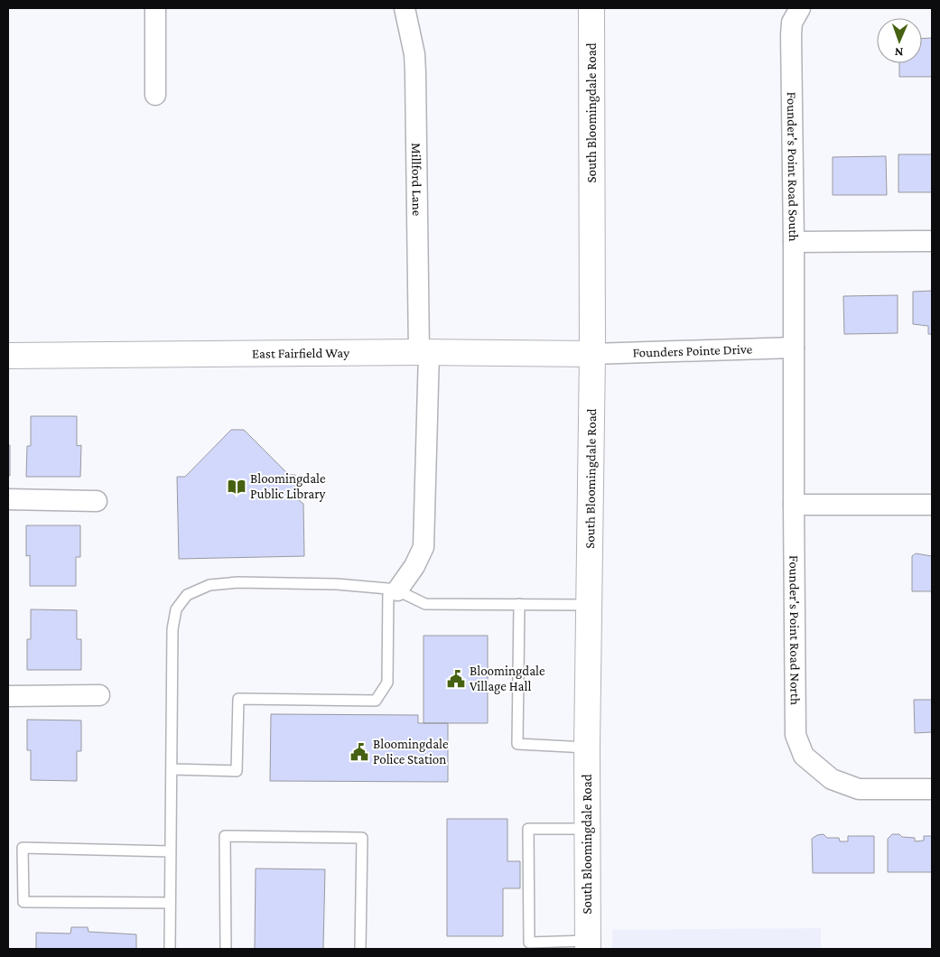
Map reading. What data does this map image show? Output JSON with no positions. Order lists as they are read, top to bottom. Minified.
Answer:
{"streets":{"main road":["South Bloomingdale Road","East Fairfield Way"],"street":["Founder's Point Road South","Millford Lane","Founders Pointe Drive","Founder's Point Road North"]},"crossings":[["South Bloomingdale Road","Founders Pointe Drive"],["South Bloomingdale Road","East Fairfield Way"],["Millford Lane","East Fairfield Way"],["Founders Pointe Drive","East Fairfield Way"]],"places":{"library":["Bloomingdale Public Library"],"public building":["Bloomingdale Village Hall","Bloomingdale Police Station"]},"north":"bottom"}
